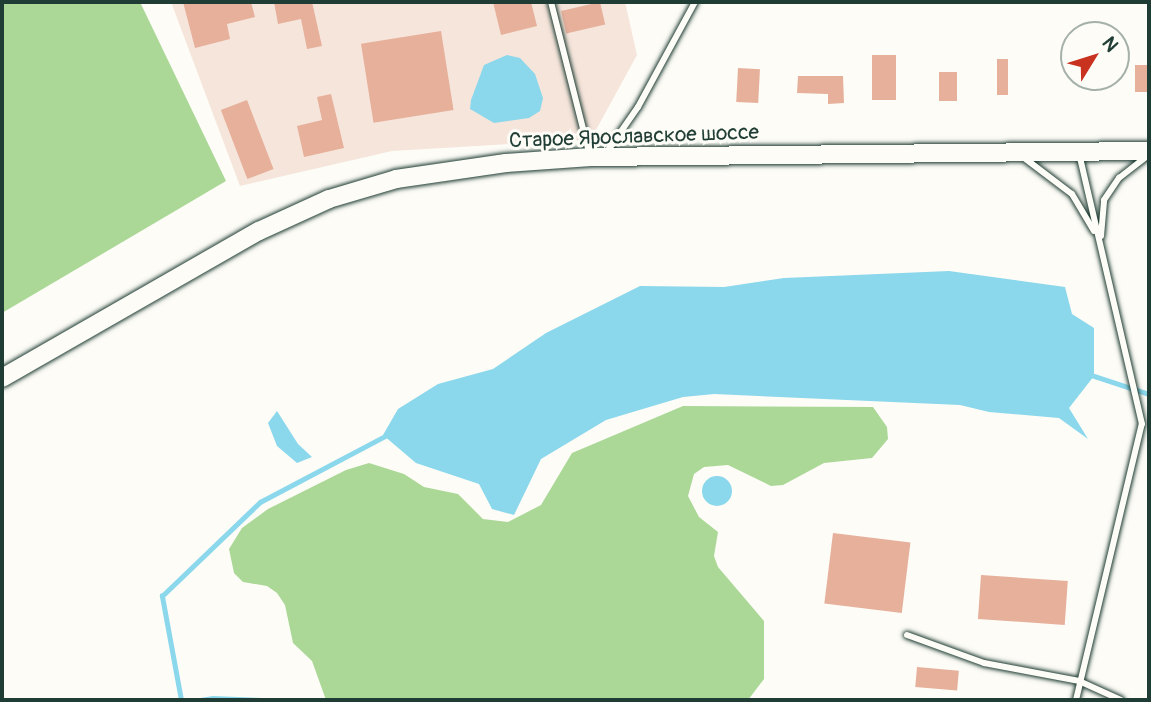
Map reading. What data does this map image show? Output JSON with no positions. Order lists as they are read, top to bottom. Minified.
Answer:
{"streets":{"main road":["Старое Ярославское шоссе"]},"north":"top right"}
